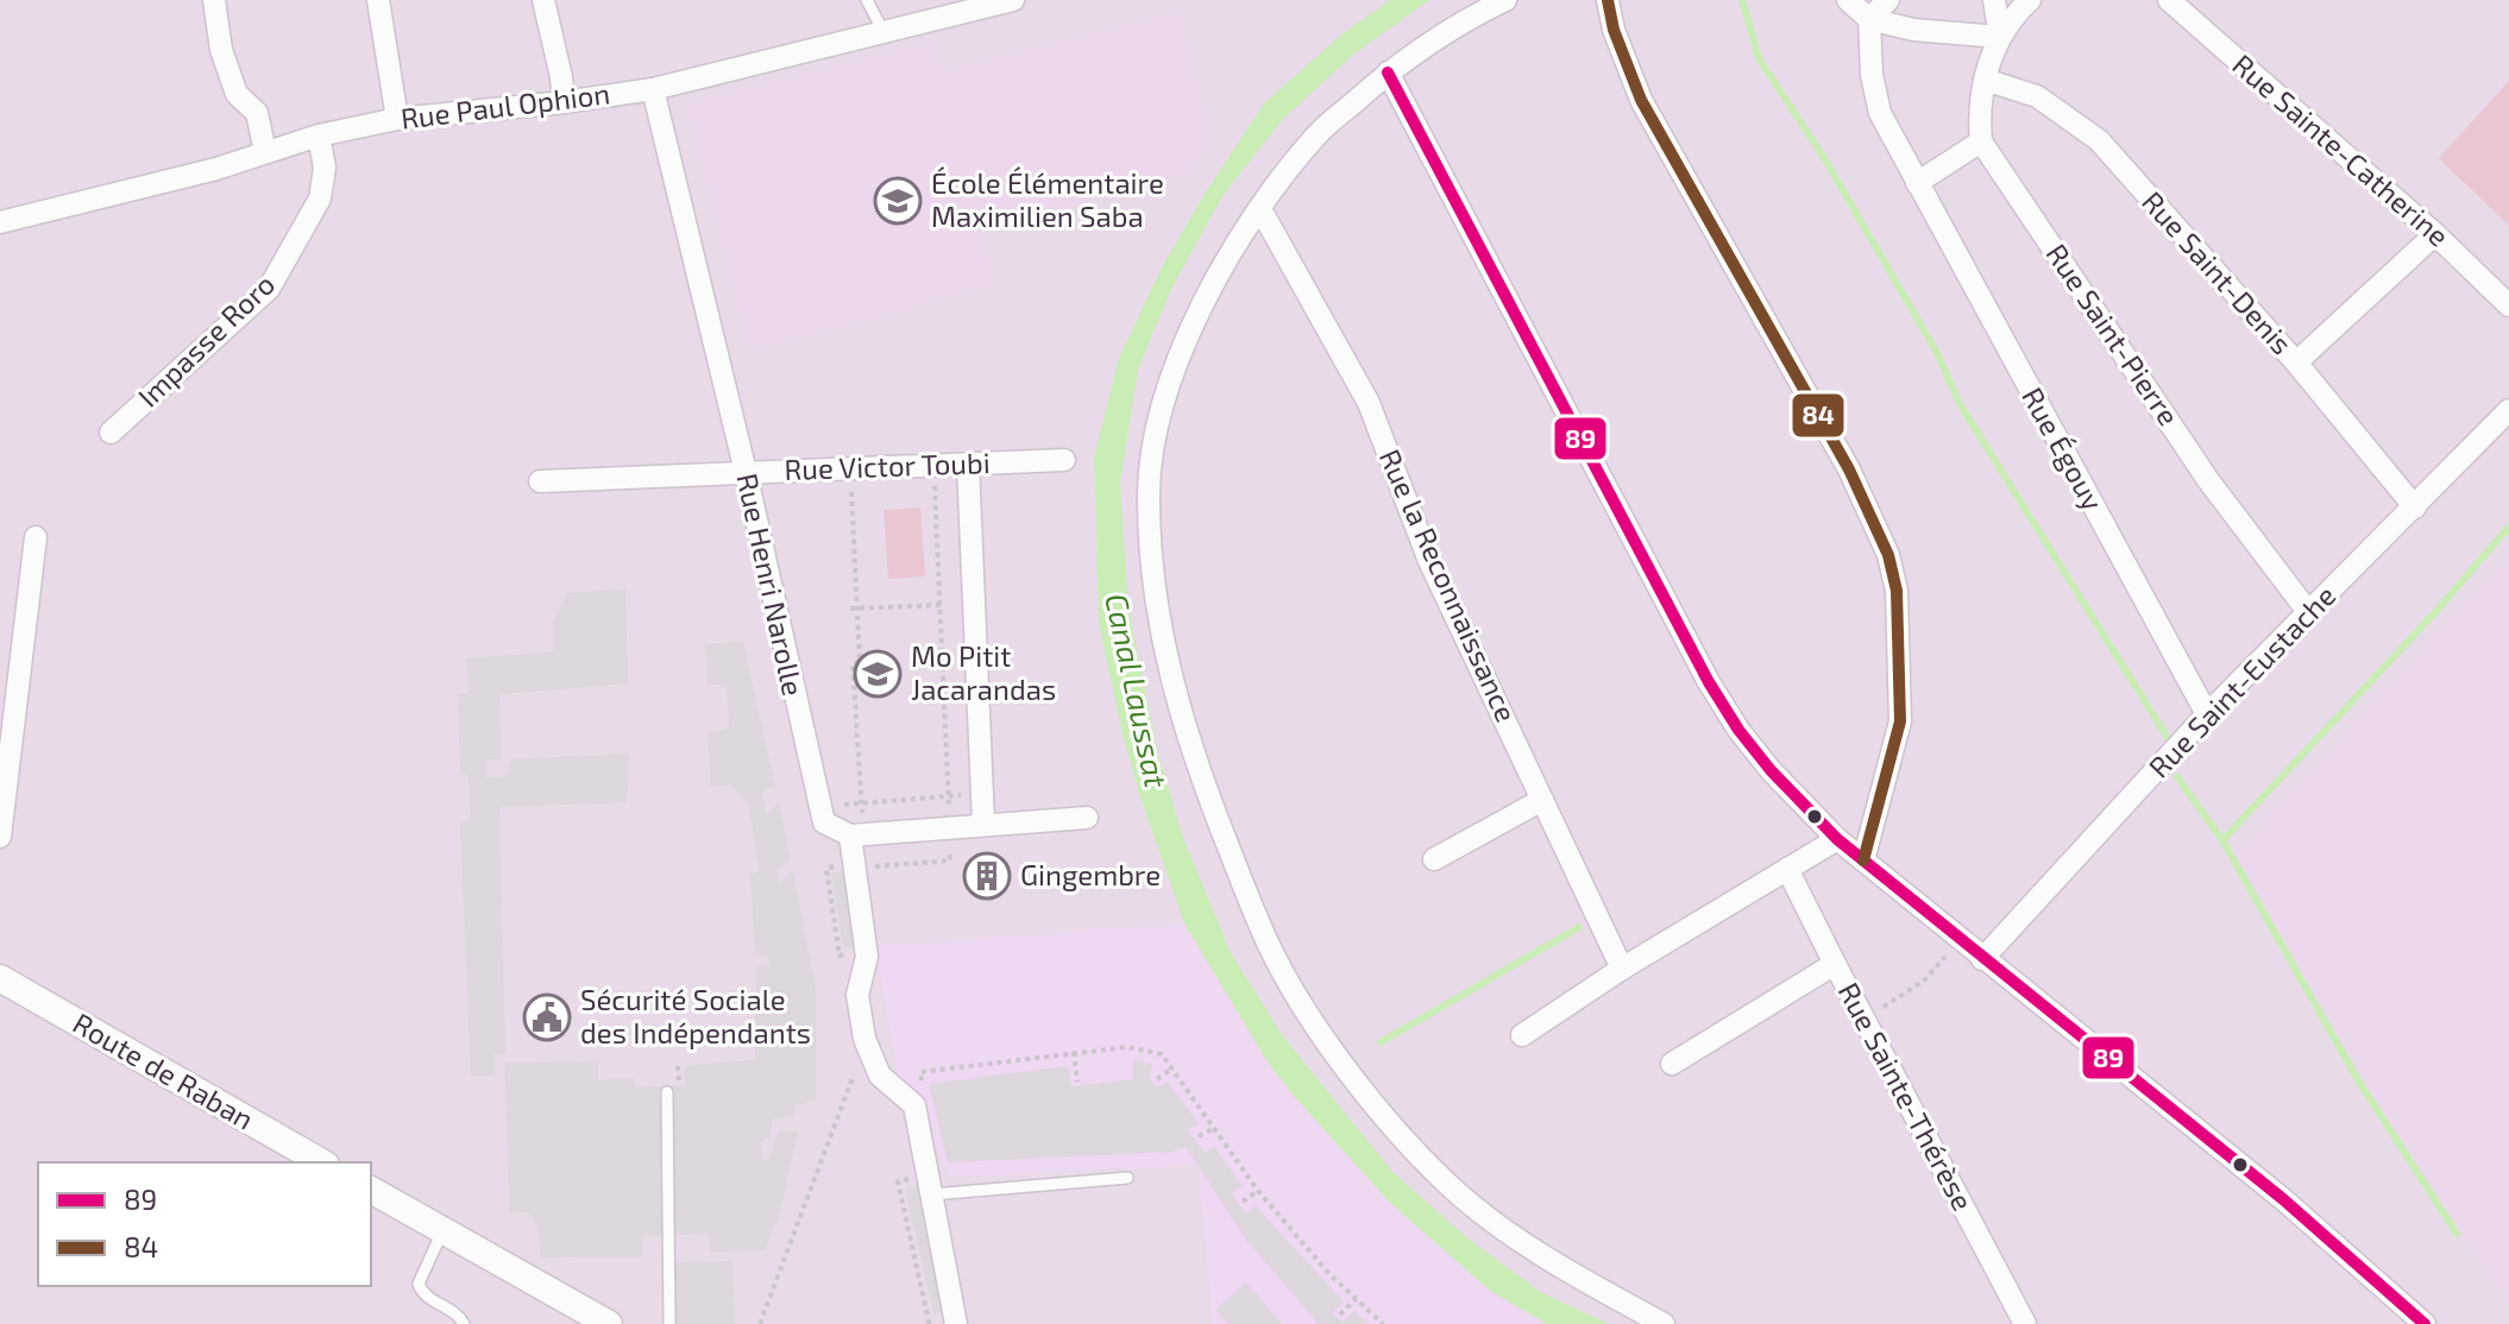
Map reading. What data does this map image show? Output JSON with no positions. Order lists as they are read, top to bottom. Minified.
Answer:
{"streets":{"street":["Rue Paul Ophion","Rue Sainte-Catherine","Rue Saint-Denis","Rue Saint-Pierre","Impasse Roro","Rue Égouy","Rue Victor Toubi","Rue Henri Narolle","Rue la Reconnaissance","Rue Saint-Eustache","Route de Raban","Rue Sainte-Thérèse"]},"crossings":[["Rue Paul Ophion","Impasse Roro"],["Rue Paul Ophion","Rue Henri Narolle"],["Rue Saint-Denis","Rue Saint-Eustache"],["Rue Saint-Pierre","Rue Saint-Eustache"],["Rue Égouy","Rue Saint-Eustache"],["Rue Victor Toubi","Rue Henri Narolle"]],"water":["Canal Laussat"],"places":{"school or university":["École Élémentaire Maximilien Saba","Mo Pitit Jacarandas"],"building":["Gingembre"],"public building":["Sécurité Sociale des Indépendants"]},"lines":["transit line 84","transit line 89"],"legend":["89","84"]}
